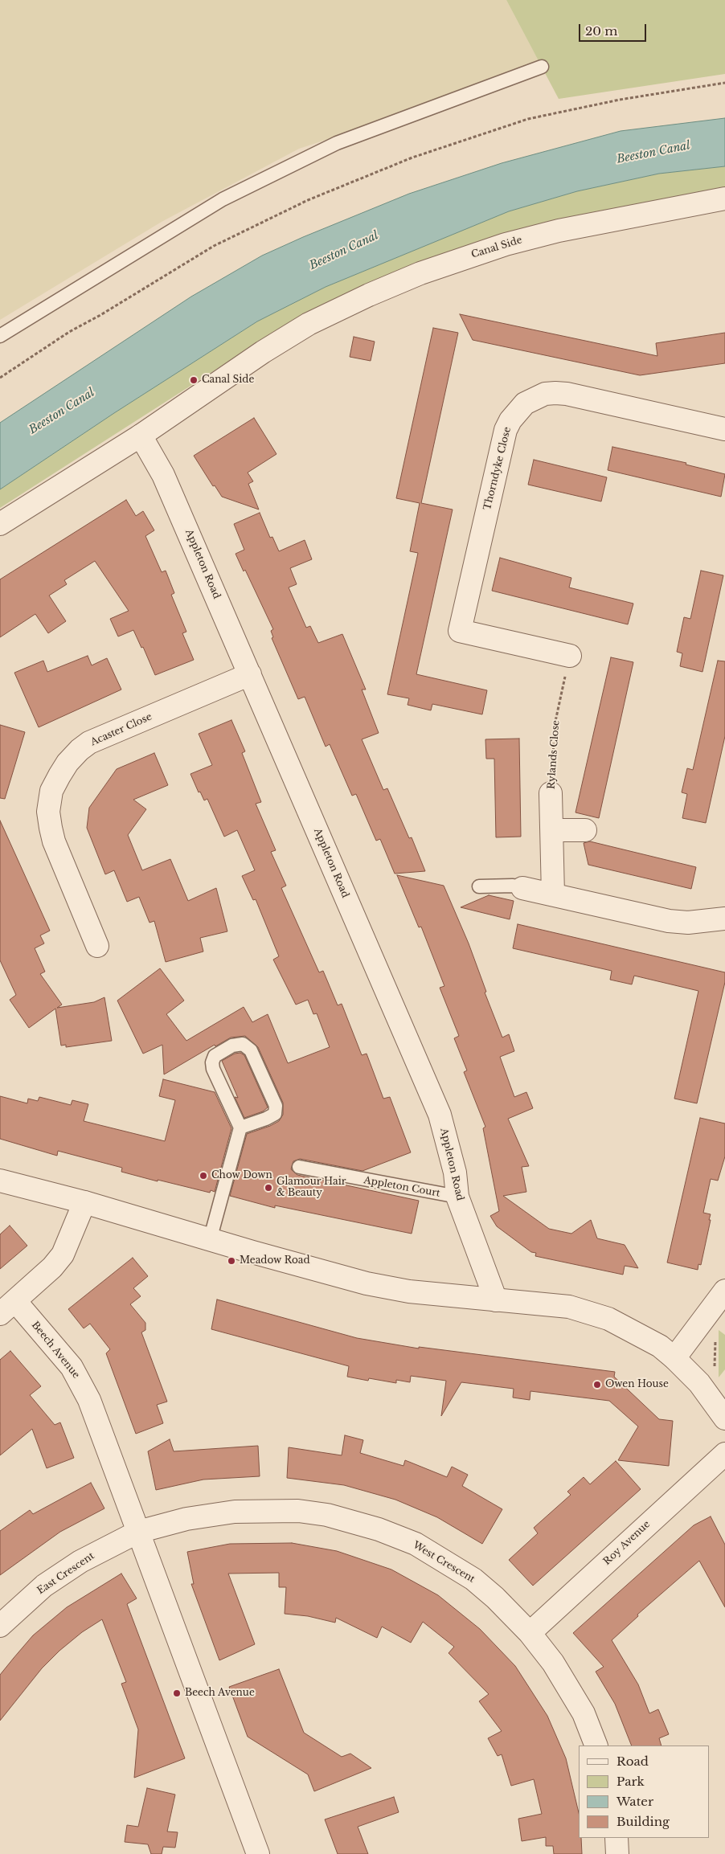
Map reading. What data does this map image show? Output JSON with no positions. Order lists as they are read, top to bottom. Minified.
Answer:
{"streets":{"street":["Canal Side","Thorndyke Close","Appleton Road","Acaster Close","Rylands Close","Beech Avenue","Roy Avenue","West Crescent","East Crescent"],"lane":["Appleton Court"]},"crossings":[["Canal Side","Appleton Road"],["Thorndyke Close","Rylands Close"],["Appleton Road","Acaster Close"],["Appleton Road","Appleton Court"],["Beech Avenue","West Crescent"],["Beech Avenue","East Crescent"],["Roy Avenue","West Crescent"],["West Crescent","East Crescent"]],"water":["Beeston Canal"],"places":["Canal Side","Chow Down","Glamour Hair & Beauty","Meadow Road","Owen House","Beech Avenue"],"legend":["Road","Park","Water","Building"],"scale_bar":"20 m"}
